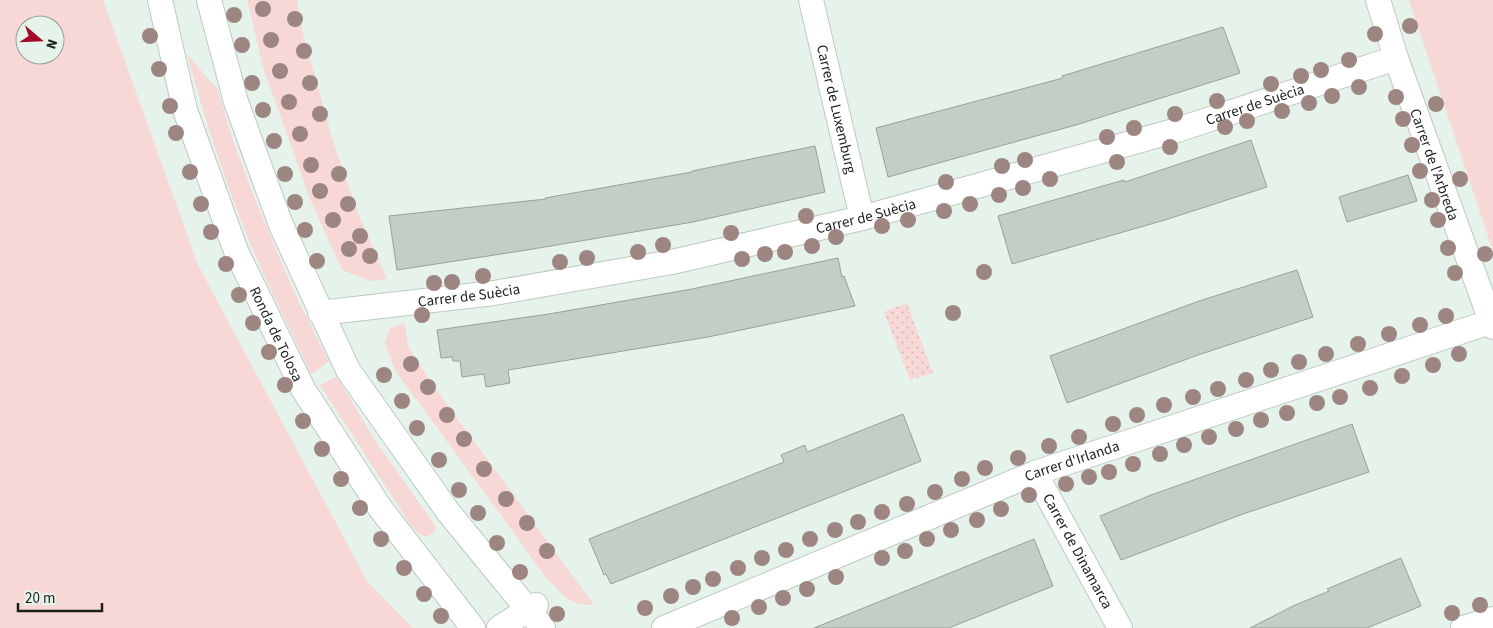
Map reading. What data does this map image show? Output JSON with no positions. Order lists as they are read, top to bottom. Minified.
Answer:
{"streets":{"street":["Carrer de Suècia","Carrer de Luxemburg","Carrer de l'Arbreda","Ronda de Tolosa","Carrer d'Irlanda","Carrer de Dinamarca"]},"crossings":[["Carrer de Suècia","Carrer de Luxemburg"],["Carrer de Suècia","Carrer de l'Arbreda"],["Carrer de l'Arbreda","Carrer d'Irlanda"],["Carrer d'Irlanda","Carrer de Dinamarca"]],"scale_bar":"20 m","north":"right"}
